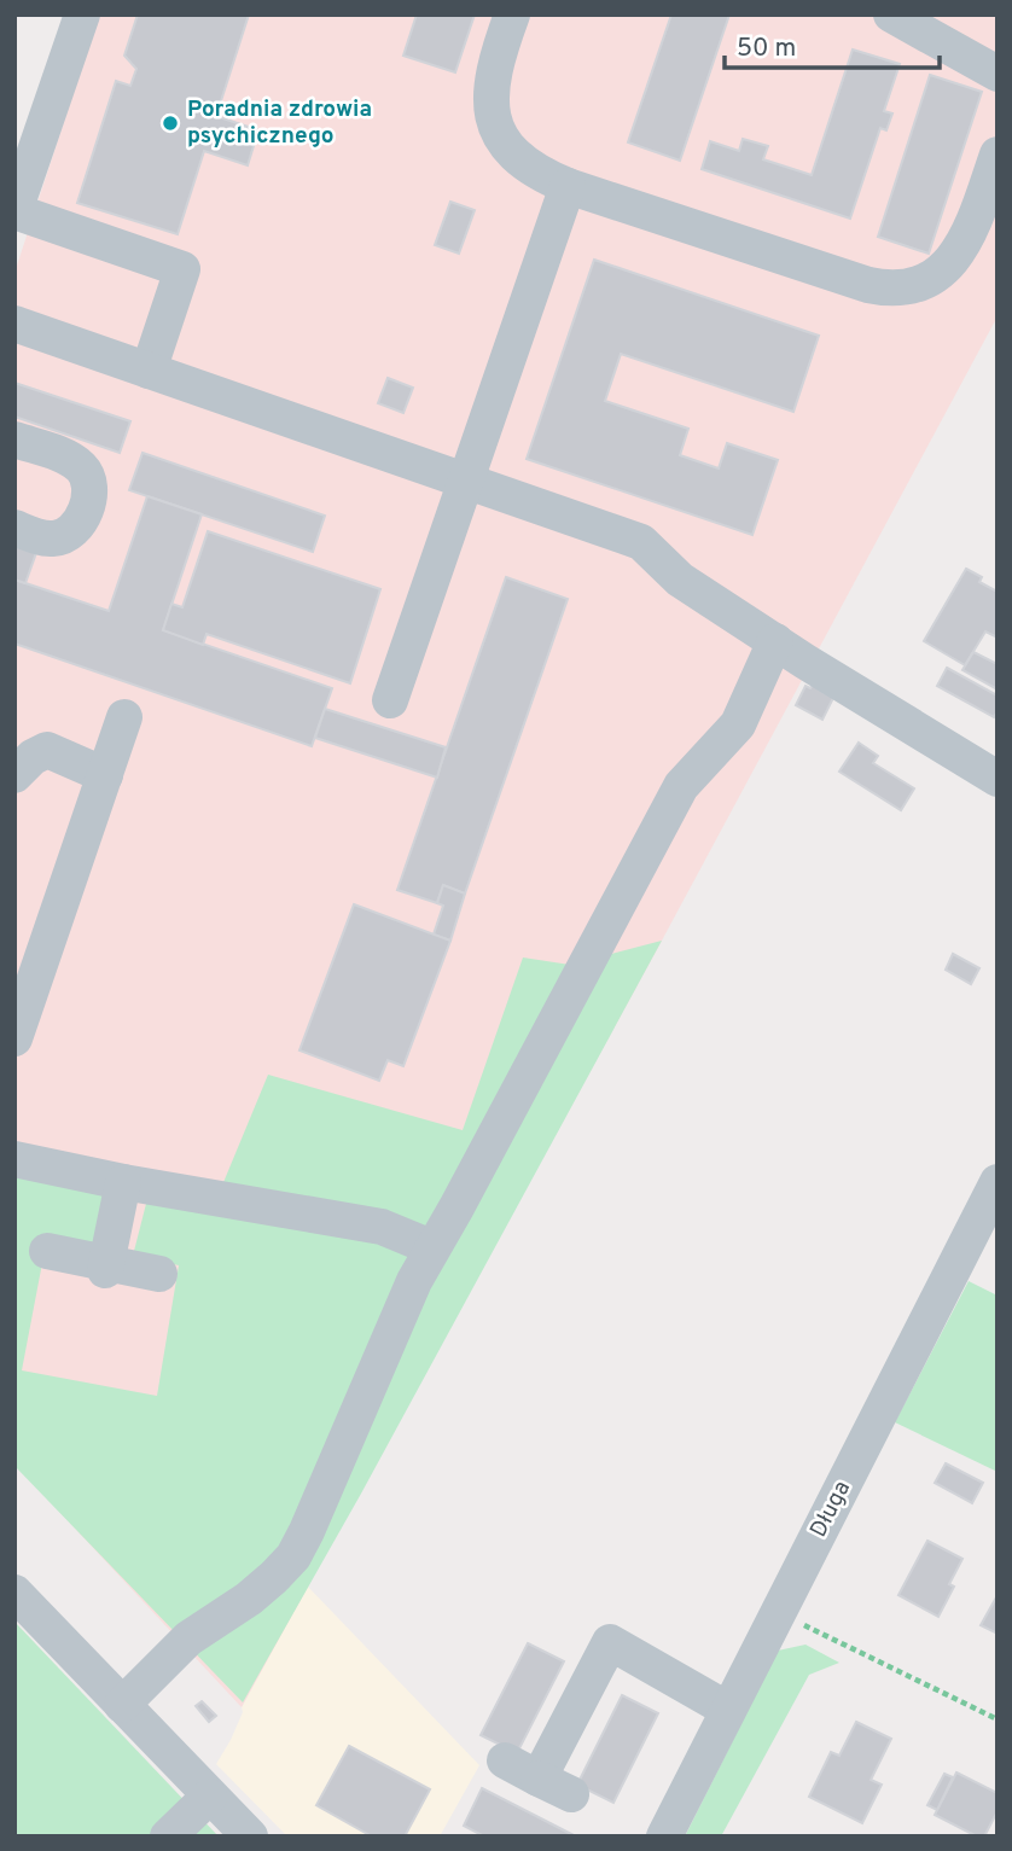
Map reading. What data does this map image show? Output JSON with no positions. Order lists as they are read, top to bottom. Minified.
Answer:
{"streets":{"street":["Długa"]},"places":["Poradnia zdrowia psychicznego"],"scale_bar":"50 m"}
